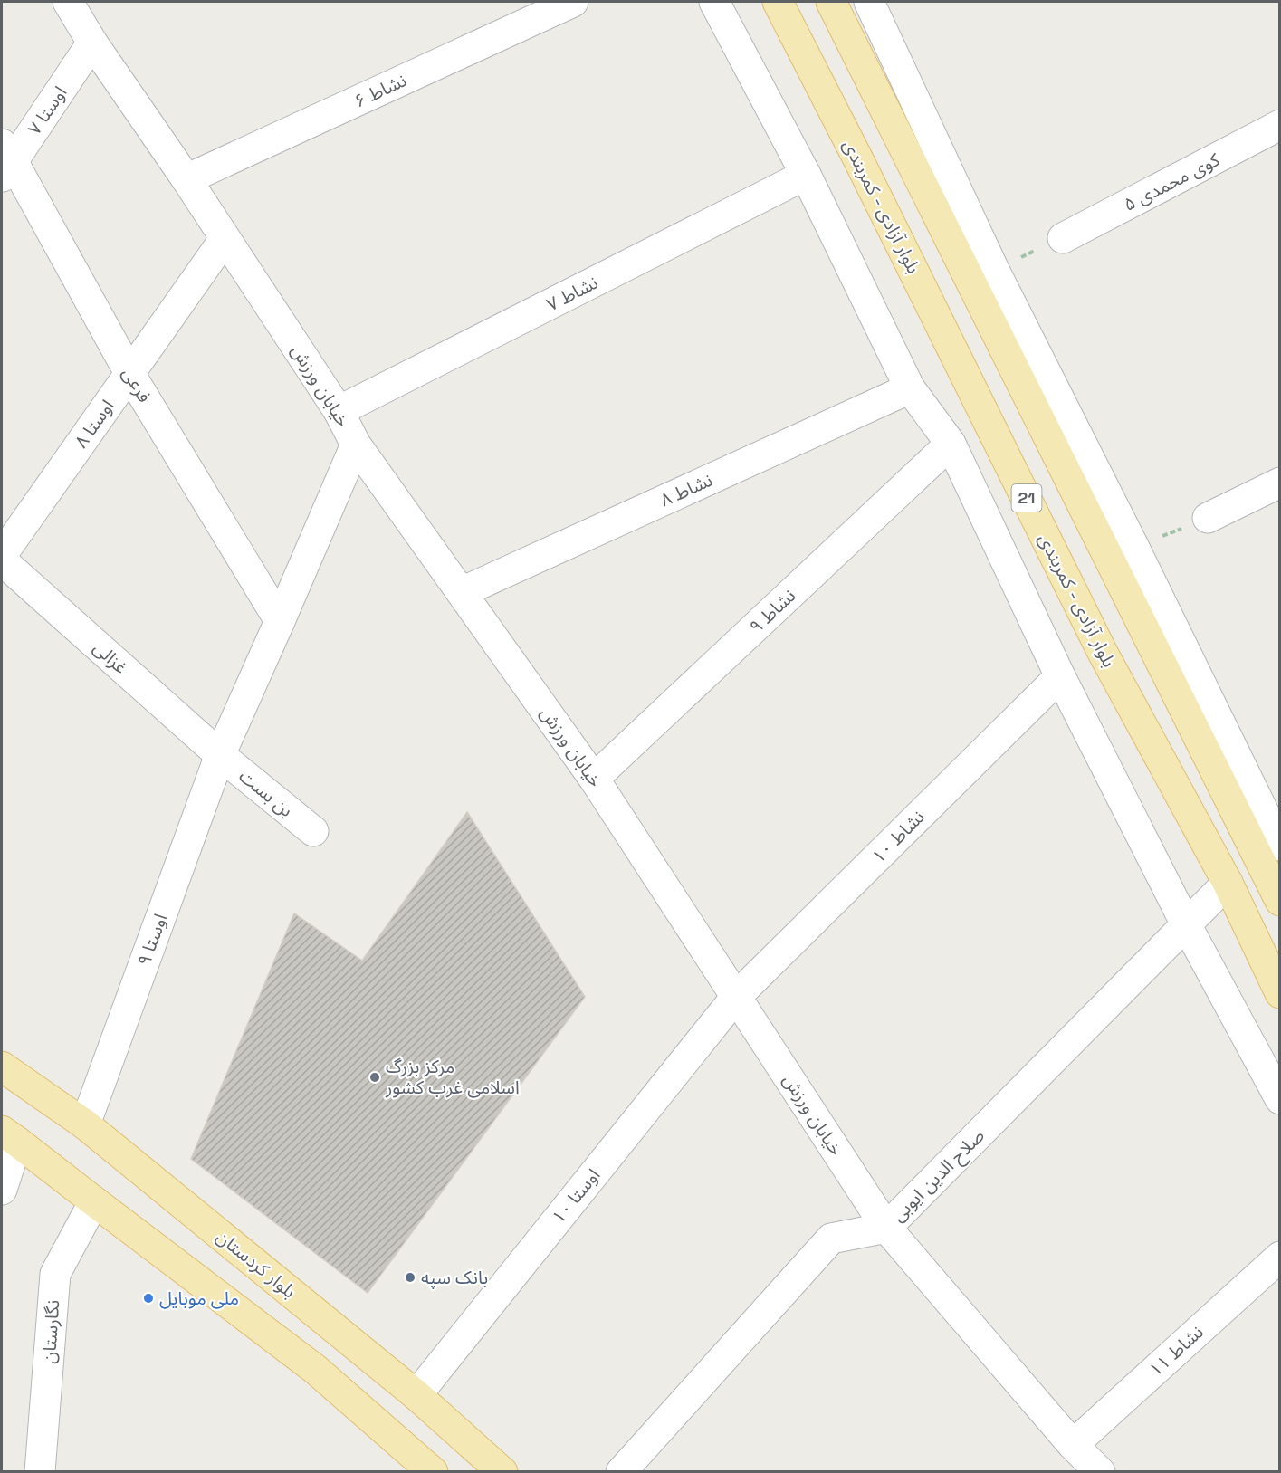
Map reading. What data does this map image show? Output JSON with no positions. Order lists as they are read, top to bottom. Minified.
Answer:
{"streets":{"main road":["بلوار آزادی - کمربندی","21","بلوار کردستان"],"street":["نشاط ۶","اوستا ۷","کوی محمدی ۵","نشاط ۷","فرعی","خیابان ورزش","اوستا ۸","نشاط ۸","نشاط ۹","غزالی","بن بست","نشاط ۱۰","اوستا ۹","صلاح الدین ایوبی","اوستا ۱۰","نگارستان","نشاط ۱۱"]},"crossings":[["نشاط ۶","خیابان ورزش"],["اوستا ۷","فرعی"],["اوستا ۷","خیابان ورزش"],["بلوار آزادی - کمربندی","صلاح الدین ایوبی"],["نشاط ۷","خیابان ورزش"],["فرعی","اوستا ۸"],["فرعی","اوستا ۹"],["خیابان ورزش","اوستا ۸"],["خیابان ورزش","نشاط ۸"],["خیابان ورزش","نشاط ۹"],["خیابان ورزش","نشاط ۱۰"],["خیابان ورزش","اوستا ۹"],["خیابان ورزش","صلاح الدین ایوبی"],["خیابان ورزش","اوستا ۱۰"],["خیابان ورزش","نشاط ۱۱"],["غزالی","بن بست"],["غزالی","اوستا ۹"],["بن بست","اوستا ۹"],["نشاط ۱۰","اوستا ۱۰"],["اوستا ۹","بلوار کردستان"],["اوستا ۱۰","بلوار کردستان"]],"places":["مرکز بزرگ اسلامی غرب کشور","بانک سپه","ملی موبایل"]}
